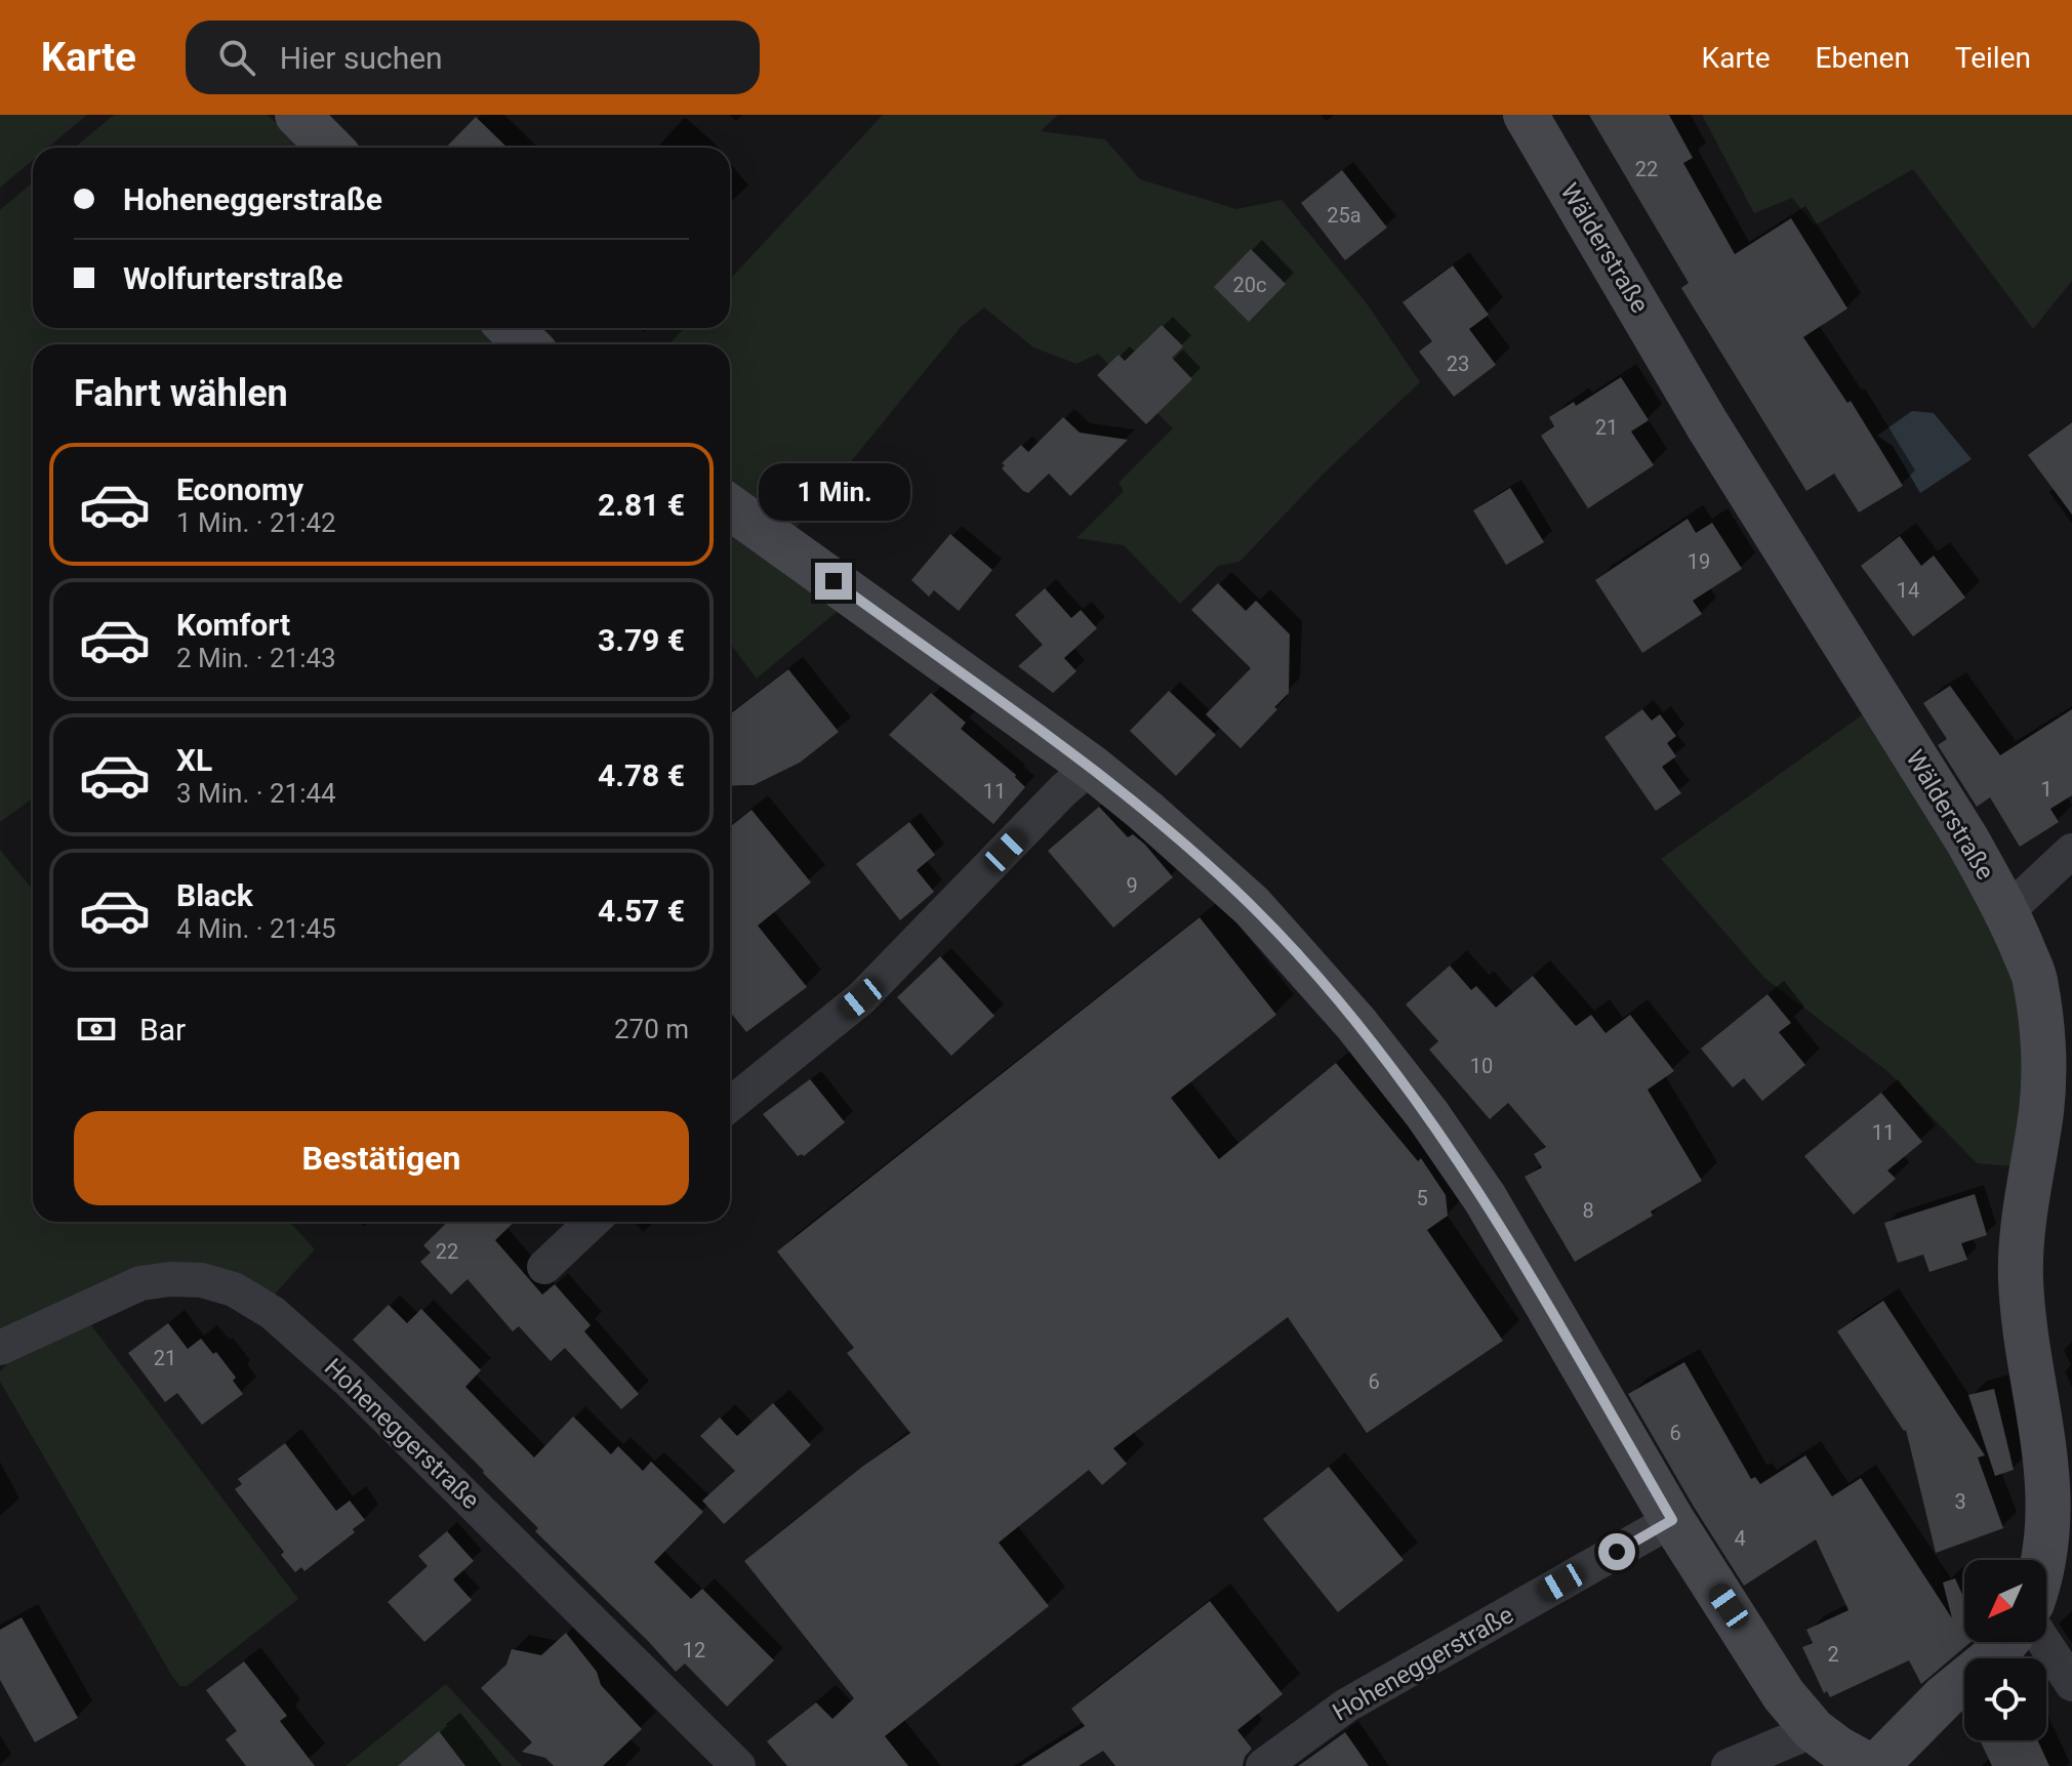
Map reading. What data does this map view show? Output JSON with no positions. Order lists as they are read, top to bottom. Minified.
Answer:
{"streets":{"street":["Wälderstraße","Hoheneggerstraße"]},"house_numbers":["22","25a","20c","23","21","19","14","1","11","9","10","11","5","8","22","21","6","6","3","4","12","2"],"north":"bottom left","page":{"header":"Karte","search":"Hier suchen","nav":["Karte","Ebenen","Teilen"],"banner":["Hoheneggerstraße","Wolfurterstraße"],"heading":"Fahrt wählen","list":[{"name":"Economy","note":"1 Min. · 21:42","value":"2.81 €"},{"name":"Komfort","note":"2 Min. · 21:43","value":"3.79 €"},{"name":"XL","note":"3 Min. · 21:44","value":"4.78 €"},{"name":"Black","note":"4 Min. · 21:45","value":"4.57 €"}],"bubble":"1 Min.","pay":["Bar","270 m"],"buttons":"Bestätigen"}}
